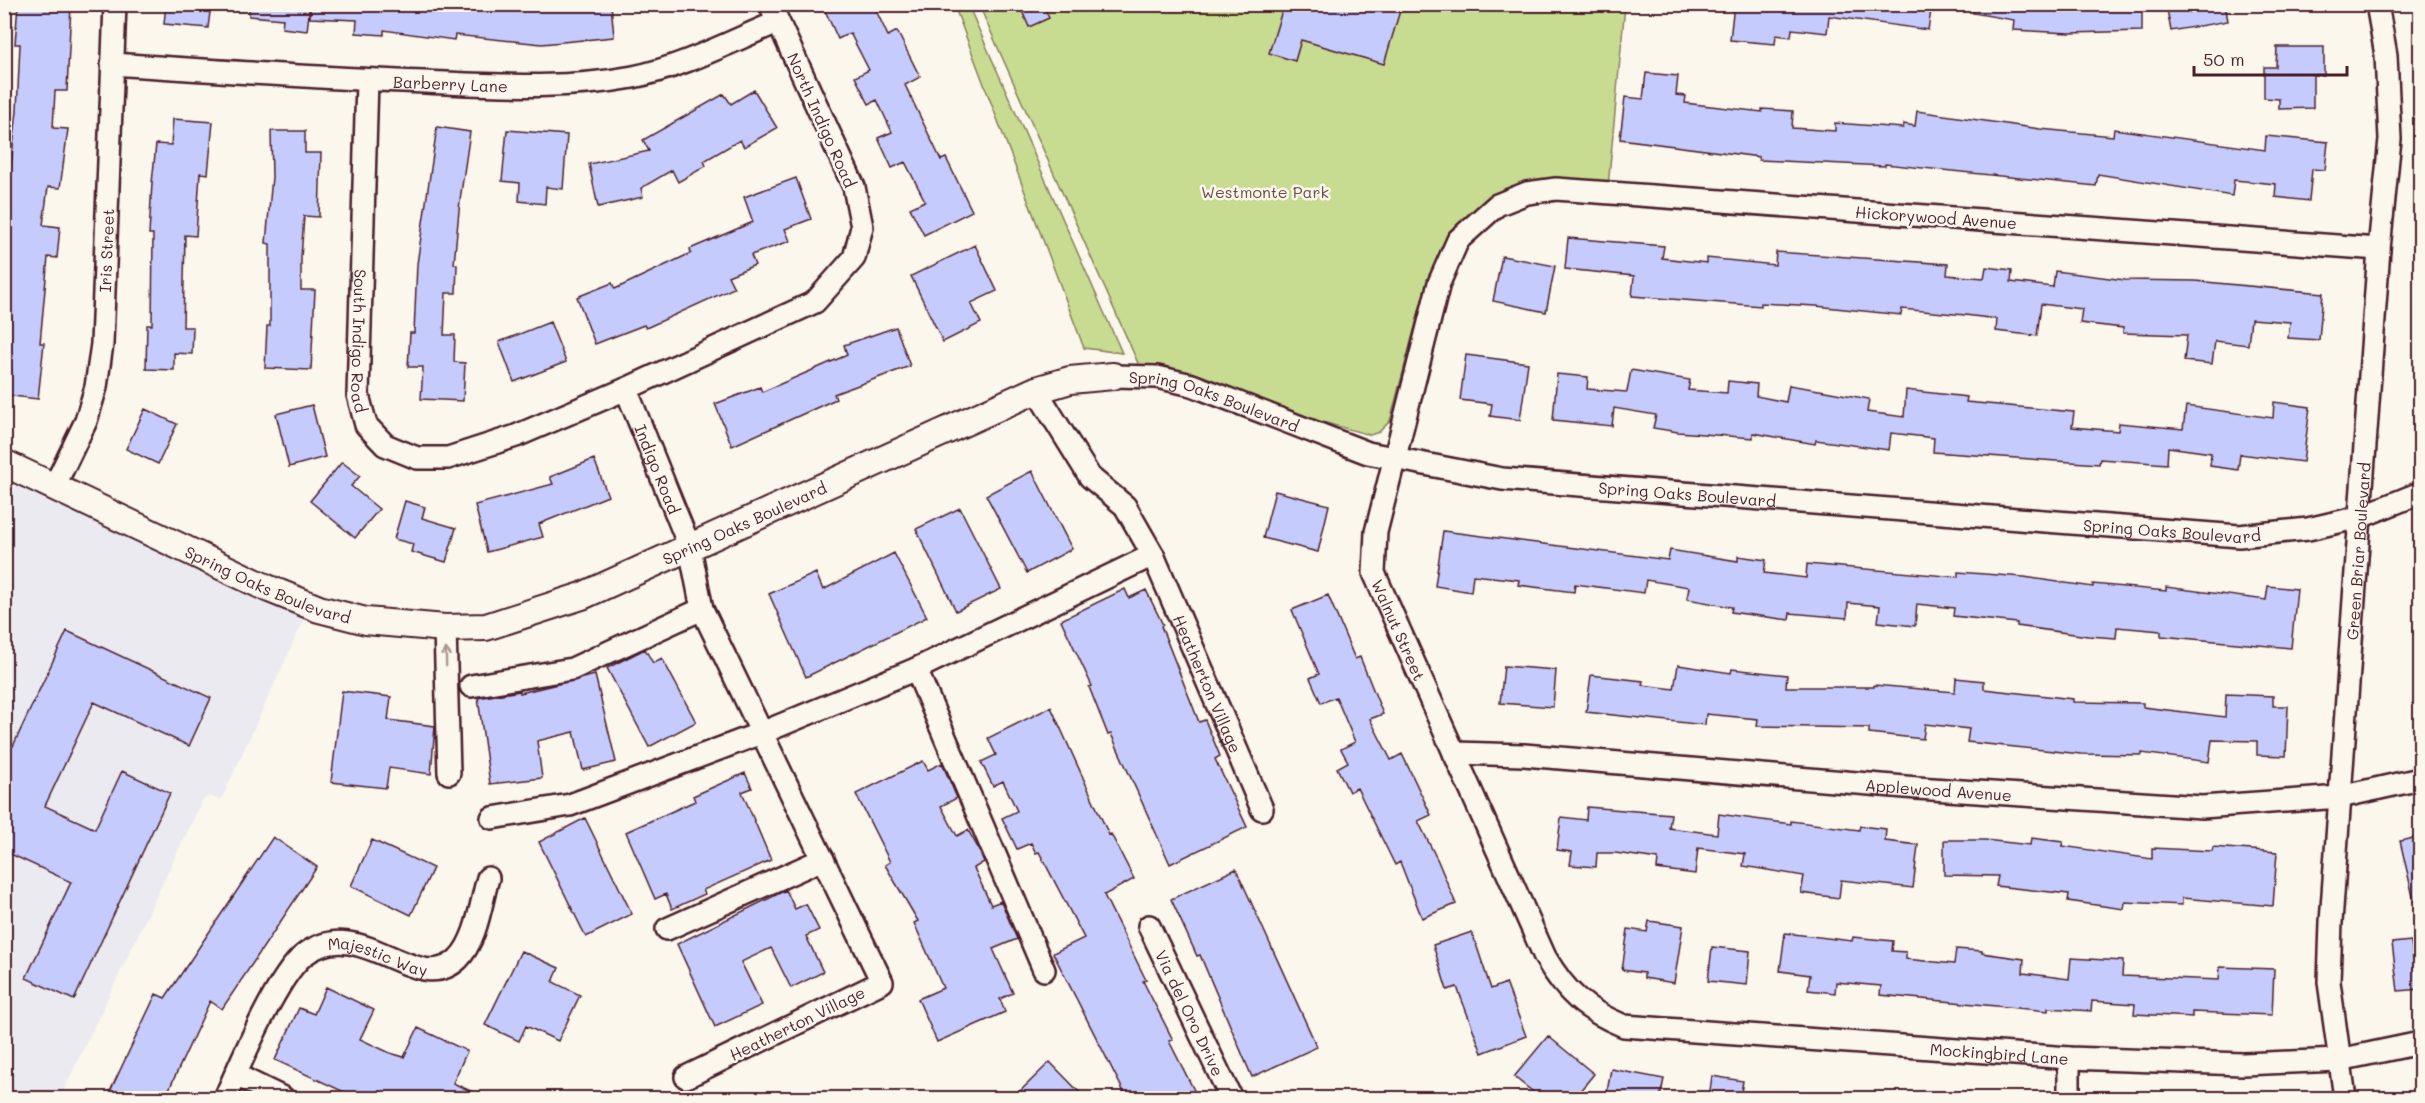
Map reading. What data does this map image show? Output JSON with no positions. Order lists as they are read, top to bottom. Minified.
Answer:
{"streets":{"street":["Barberry Lane","North Indigo Road","Hickorywood Avenue","Iris Street","South Indigo Road","Spring Oaks Boulevard","Indigo Road","Green Briar Boulevard","Walnut Street","Heatherton Village","Applewood Avenue","Majestic Way","Via del Oro Drive","Mockingbird Lane"]},"crossings":[["Barberry Lane","North Indigo Road"],["Barberry Lane","Iris Street"],["Barberry Lane","South Indigo Road"],["North Indigo Road","South Indigo Road"],["North Indigo Road","Indigo Road"],["Hickorywood Avenue","Green Briar Boulevard"],["Hickorywood Avenue","Walnut Street"],["Iris Street","Spring Oaks Boulevard"],["South Indigo Road","Indigo Road"],["Spring Oaks Boulevard","Indigo Road"],["Spring Oaks Boulevard","Green Briar Boulevard"],["Spring Oaks Boulevard","Walnut Street"],["Spring Oaks Boulevard","Heatherton Village"],["Indigo Road","Heatherton Village"],["Green Briar Boulevard","Applewood Avenue"],["Green Briar Boulevard","Mockingbird Lane"],["Walnut Street","Applewood Avenue"],["Walnut Street","Mockingbird Lane"]],"parks":["Westmonte Park"],"scale_bar":"50 m"}
